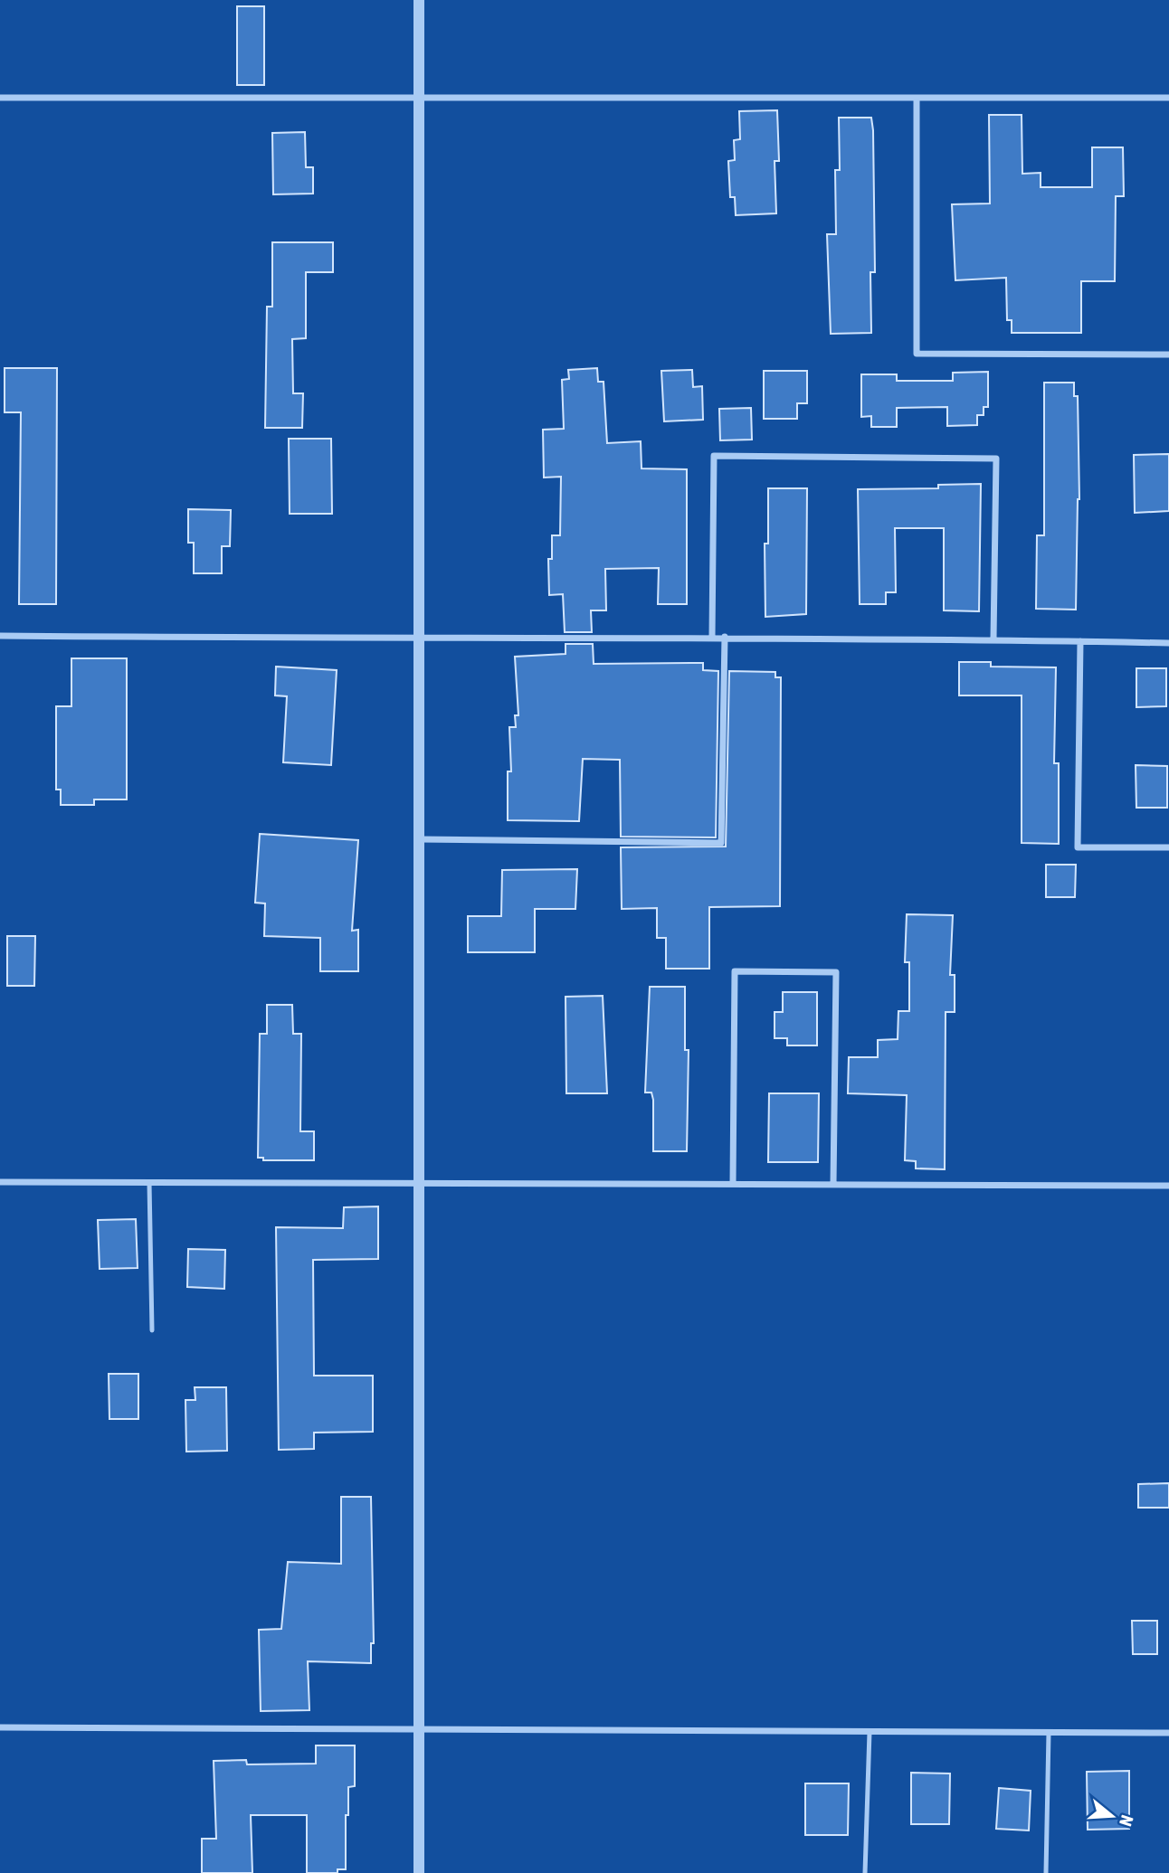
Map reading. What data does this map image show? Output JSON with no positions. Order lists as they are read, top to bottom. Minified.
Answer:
{"north":"right"}
